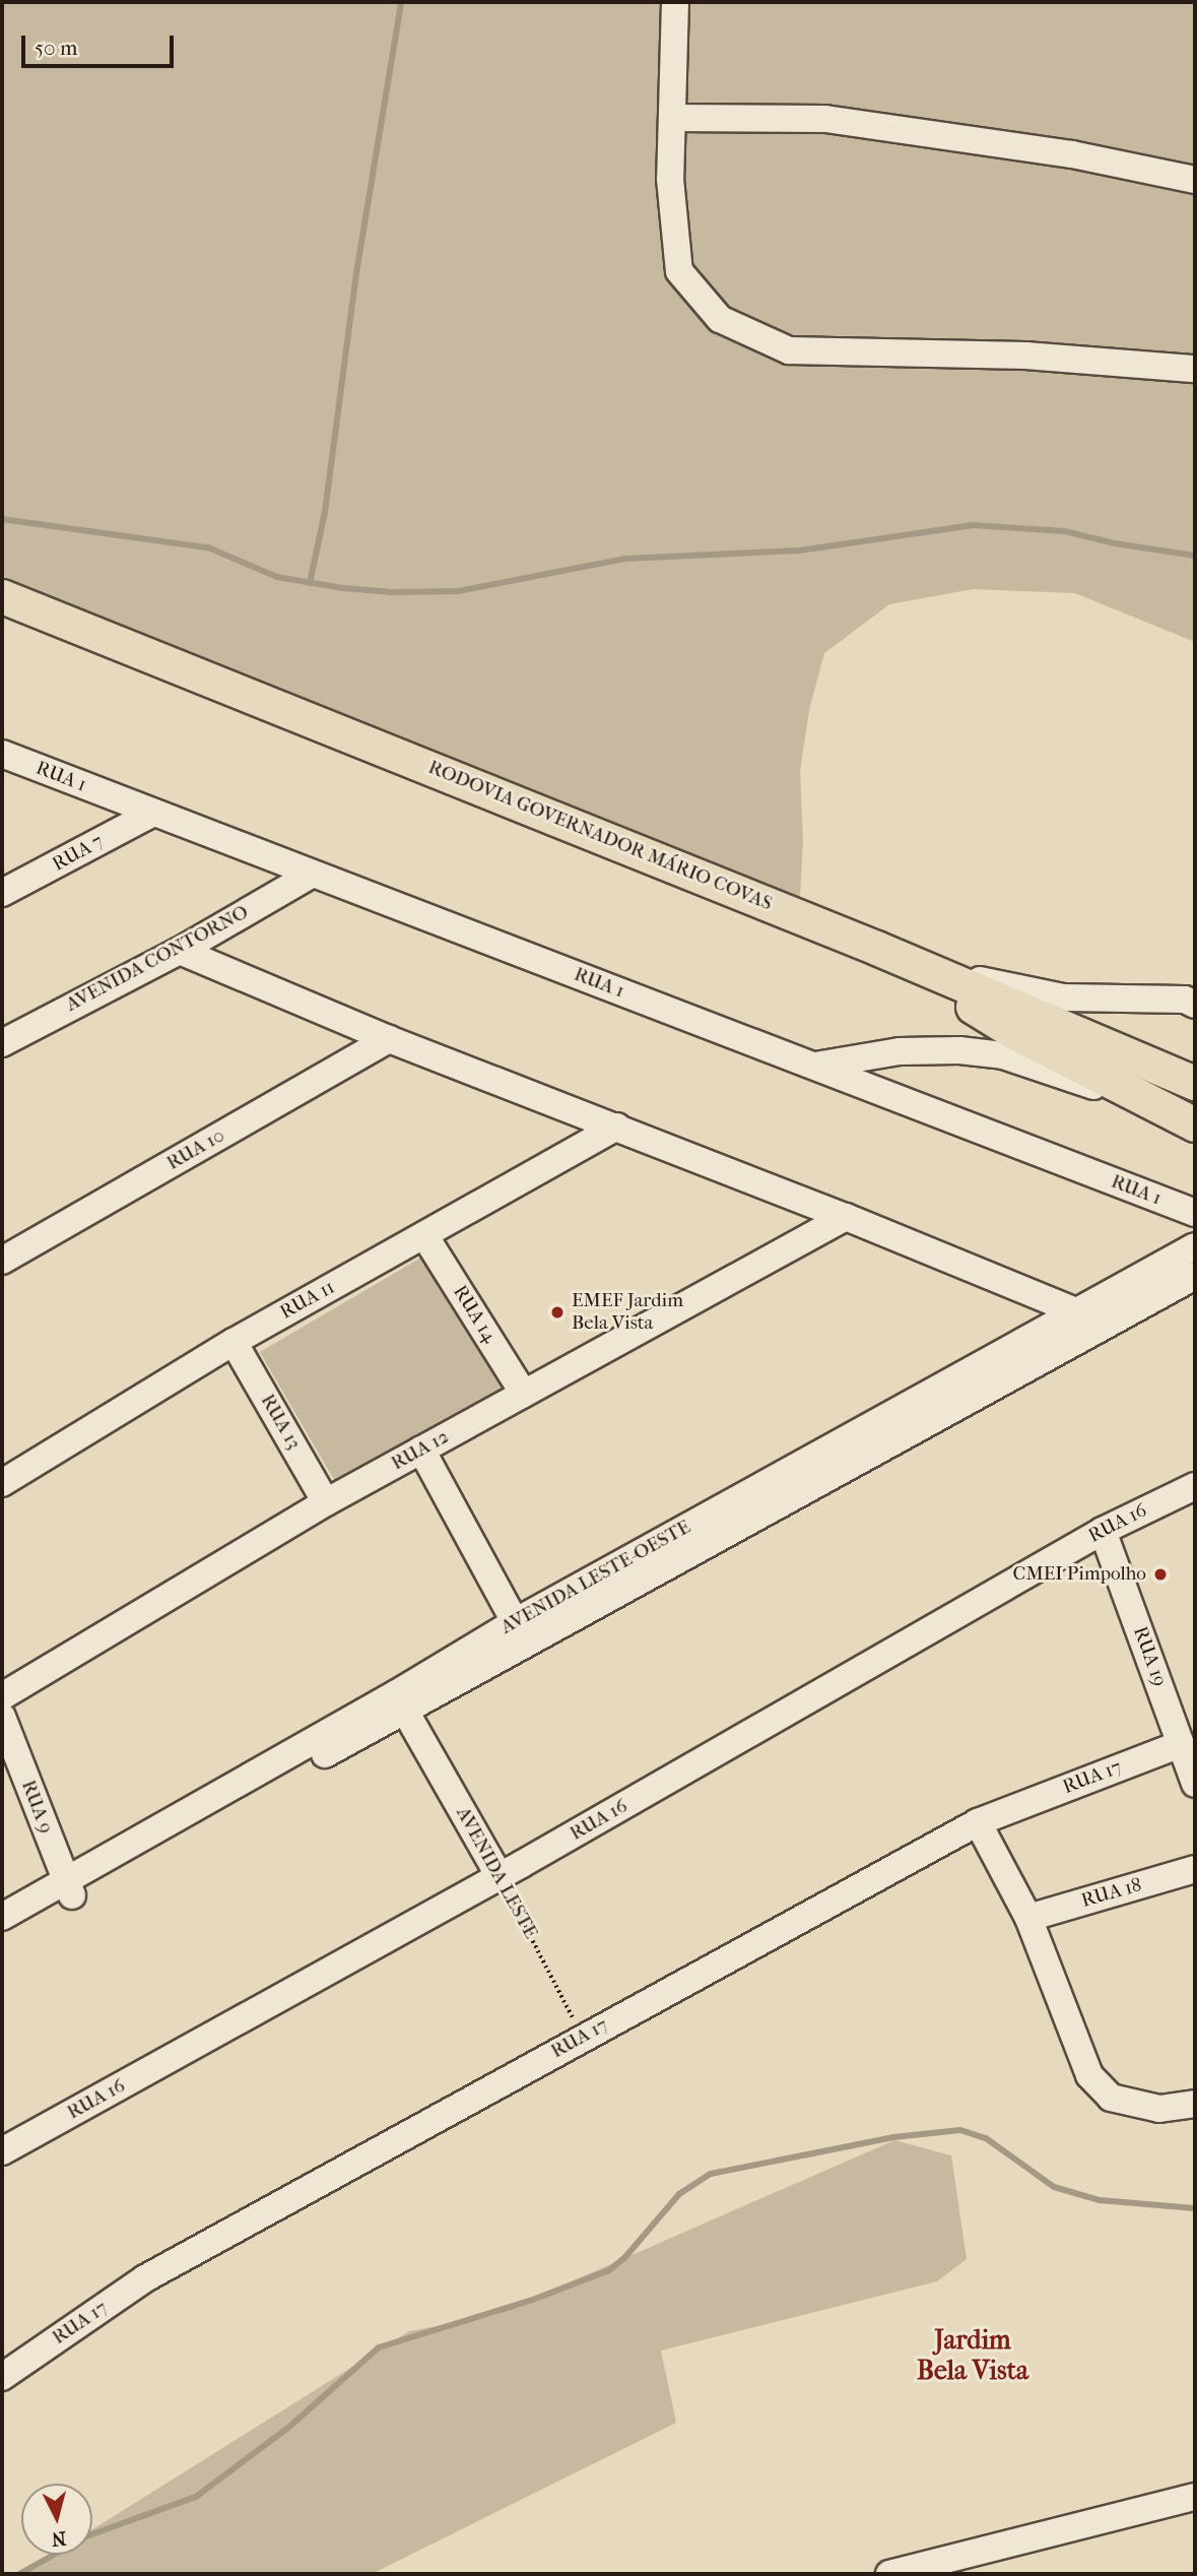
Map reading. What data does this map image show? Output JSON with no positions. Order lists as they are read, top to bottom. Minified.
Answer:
{"streets":{"main road":["RODOVIA GOVERNADOR MÁRIO COVAS"],"street":["RUA 1","RUA 7","AVENIDA CONTORNO","RUA 10","RUA 11","RUA 14","RUA 13","RUA 12","RUA 16","AVENIDA LESTE-OESTE","RUA 19","RUA 17","RUA 9","AVENIDA LESTE","RUA 18"]},"crossings":[["RUA 1","RUA 7"],["RUA 1","AVENIDA CONTORNO"],["RUA 11","RUA 14"],["RUA 11","RUA 13"],["RUA 14","RUA 12"],["RUA 13","RUA 12"],["RUA 16","RUA 19"],["RUA 16","AVENIDA LESTE"],["AVENIDA LESTE-OESTE","RUA 9"],["AVENIDA LESTE-OESTE","AVENIDA LESTE"],["RUA 19","RUA 17"],["RUA 17","AVENIDA LESTE"]],"districts":["Jardim Bela Vista"],"places":["EMEF Jardim Bela Vista","CMEI Pimpolho"],"scale_bar":"50 m","north":"bottom"}
